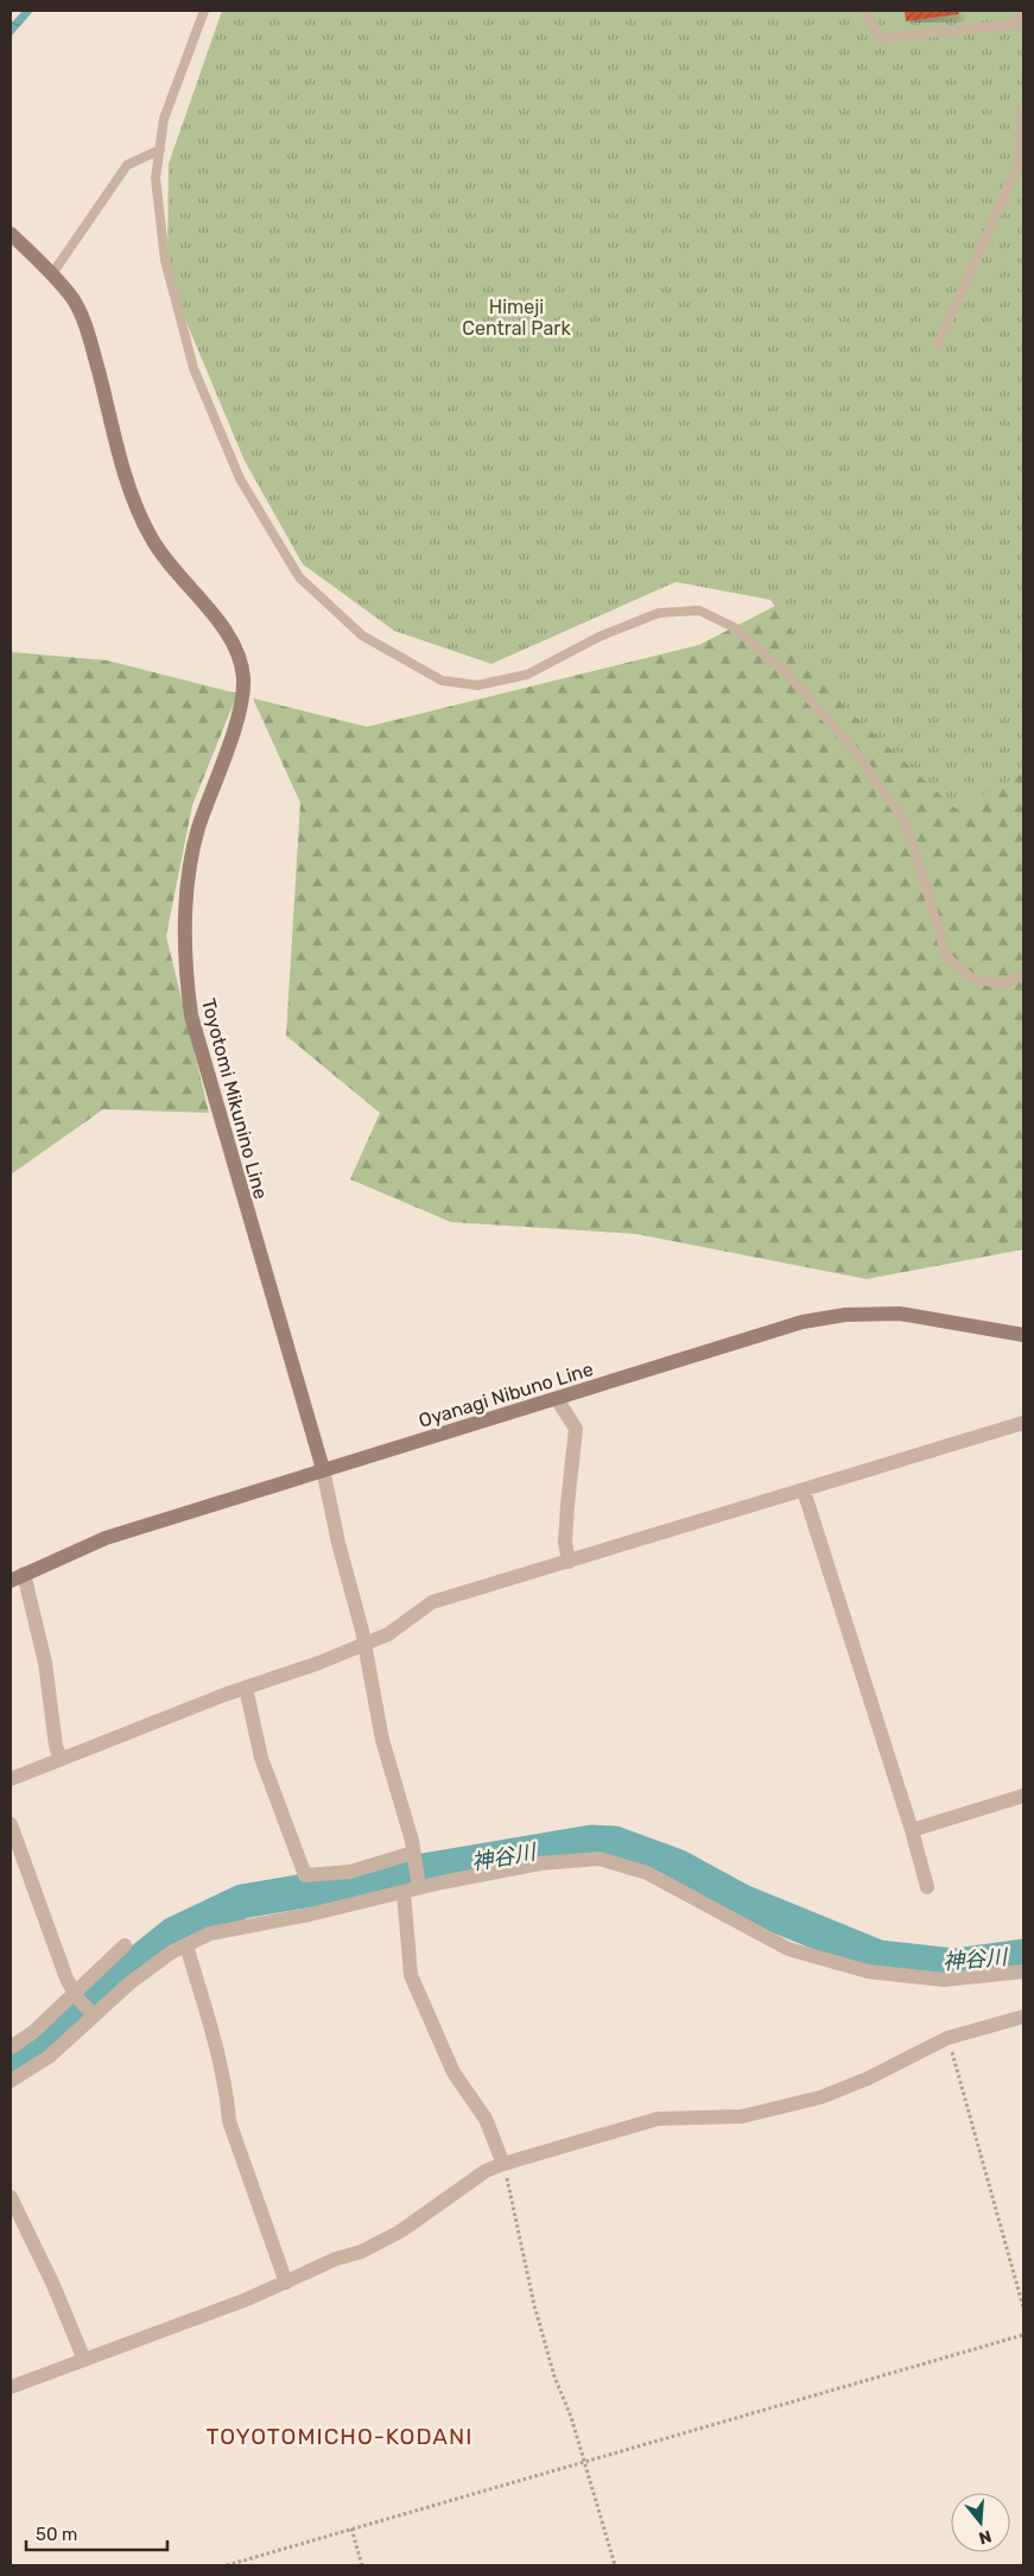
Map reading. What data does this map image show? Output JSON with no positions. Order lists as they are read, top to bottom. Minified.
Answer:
{"streets":{"main road":["Toyotomi Mikunino Line","Oyanagi Nibuno Line"]},"crossings":[["Toyotomi Mikunino Line","Oyanagi Nibuno Line"]],"districts":["TOYOTOMICHO-KODANI"],"water":["神谷川"],"parks":["Himeji Central Park"],"scale_bar":"50 m","north":"bottom"}
